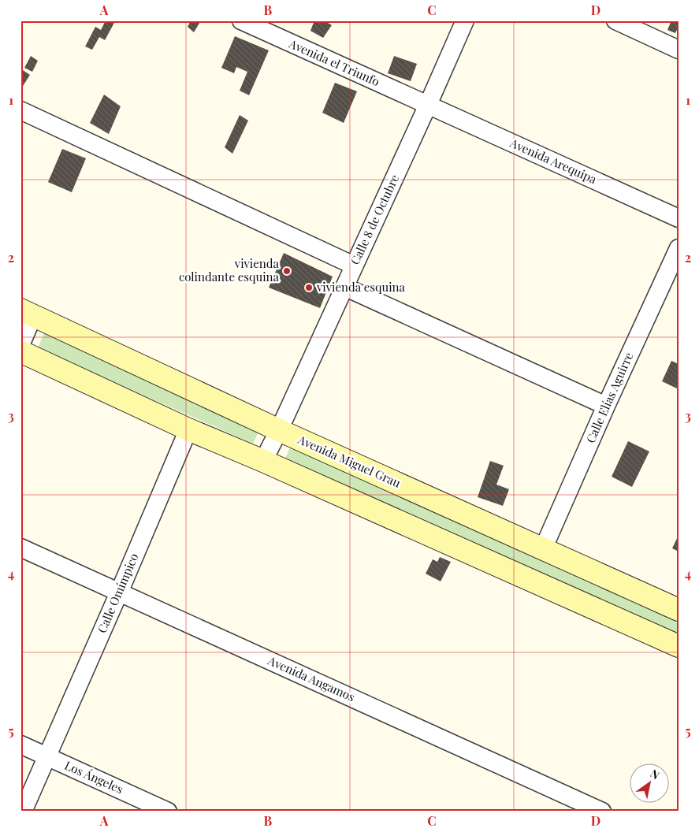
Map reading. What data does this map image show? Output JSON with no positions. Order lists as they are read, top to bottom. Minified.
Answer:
{"streets":{"street":["Avenida el Triunfo","Avenida Arequipa","Calle 8 de Octubre","Calle Elías Aguirre","Avenida Miguel Grau","Calle Omímpico","Avenida Angamos","Los Ángeles"]},"crossings":[["Avenida el Triunfo","Avenida Arequipa"],["Avenida el Triunfo","Calle 8 de Octubre"],["Avenida Arequipa","Calle 8 de Octubre"],["Calle 8 de Octubre","Avenida Miguel Grau"],["Calle Elías Aguirre","Avenida Miguel Grau"],["Calle Omímpico","Avenida Angamos"],["Calle Omímpico","Los Ángeles"]],"places":["vivienda colindante esquina","vivienda esquina"],"north":"top right","grid":{"columns":["A","B","C","D"],"rows":["1","2","3","4","5"]}}
